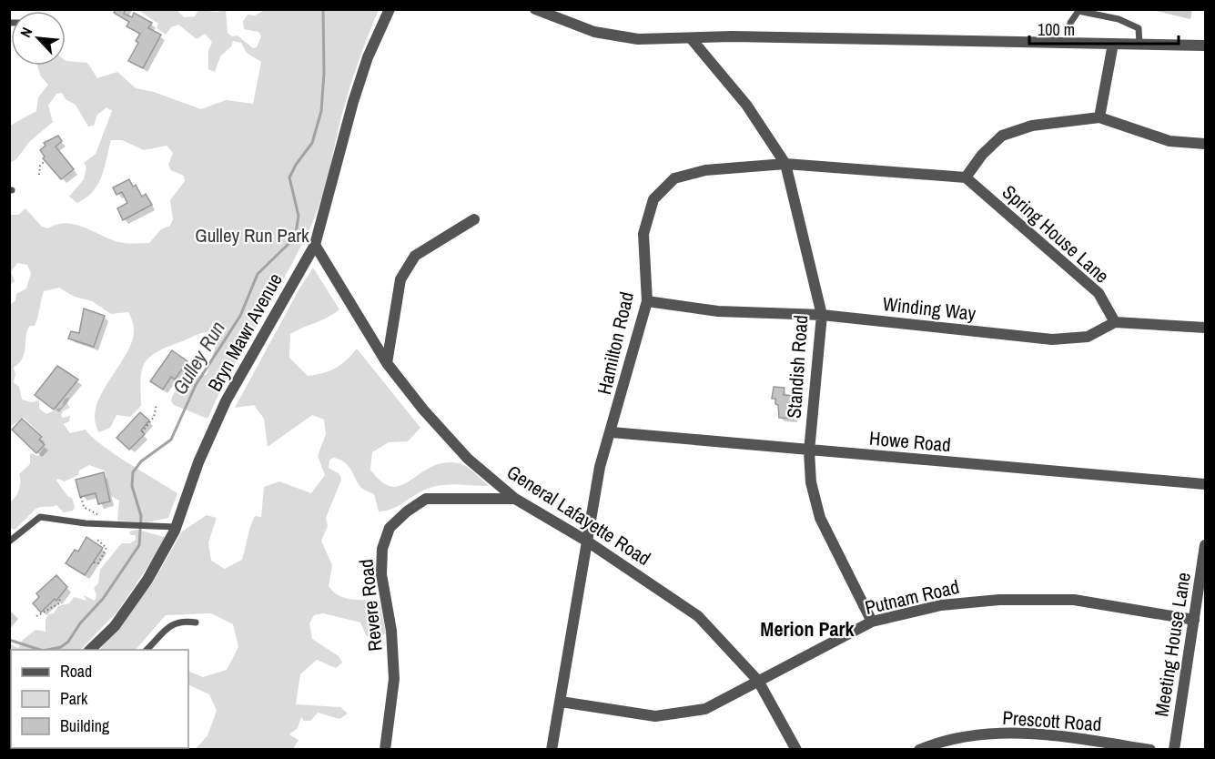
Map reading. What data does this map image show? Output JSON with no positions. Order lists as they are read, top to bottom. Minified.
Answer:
{"streets":{"street":["Spring House Lane","Winding Way","Bryn Mawr Avenue","Hamilton Road","Standish Road","Howe Road","General Lafayette Road","Putnam Road","Revere Road","Meeting House Lane","Prescott Road"]},"crossings":[["Spring House Lane","Winding Way"],["Spring House Lane","Hamilton Road"],["Winding Way","Hamilton Road"],["Winding Way","Standish Road"],["Bryn Mawr Avenue","General Lafayette Road"],["Hamilton Road","Standish Road"],["Hamilton Road","Howe Road"],["Hamilton Road","General Lafayette Road"],["Hamilton Road","Putnam Road"],["Standish Road","Howe Road"],["Standish Road","Putnam Road"],["General Lafayette Road","Putnam Road"],["General Lafayette Road","Revere Road"],["Putnam Road","Meeting House Lane"]],"districts":["Merion Park"],"water":["Gulley Run"],"parks":["Gulley Run Park"],"legend":["Road","Park","Building"],"scale_bar":"100 m","north":"top left"}
